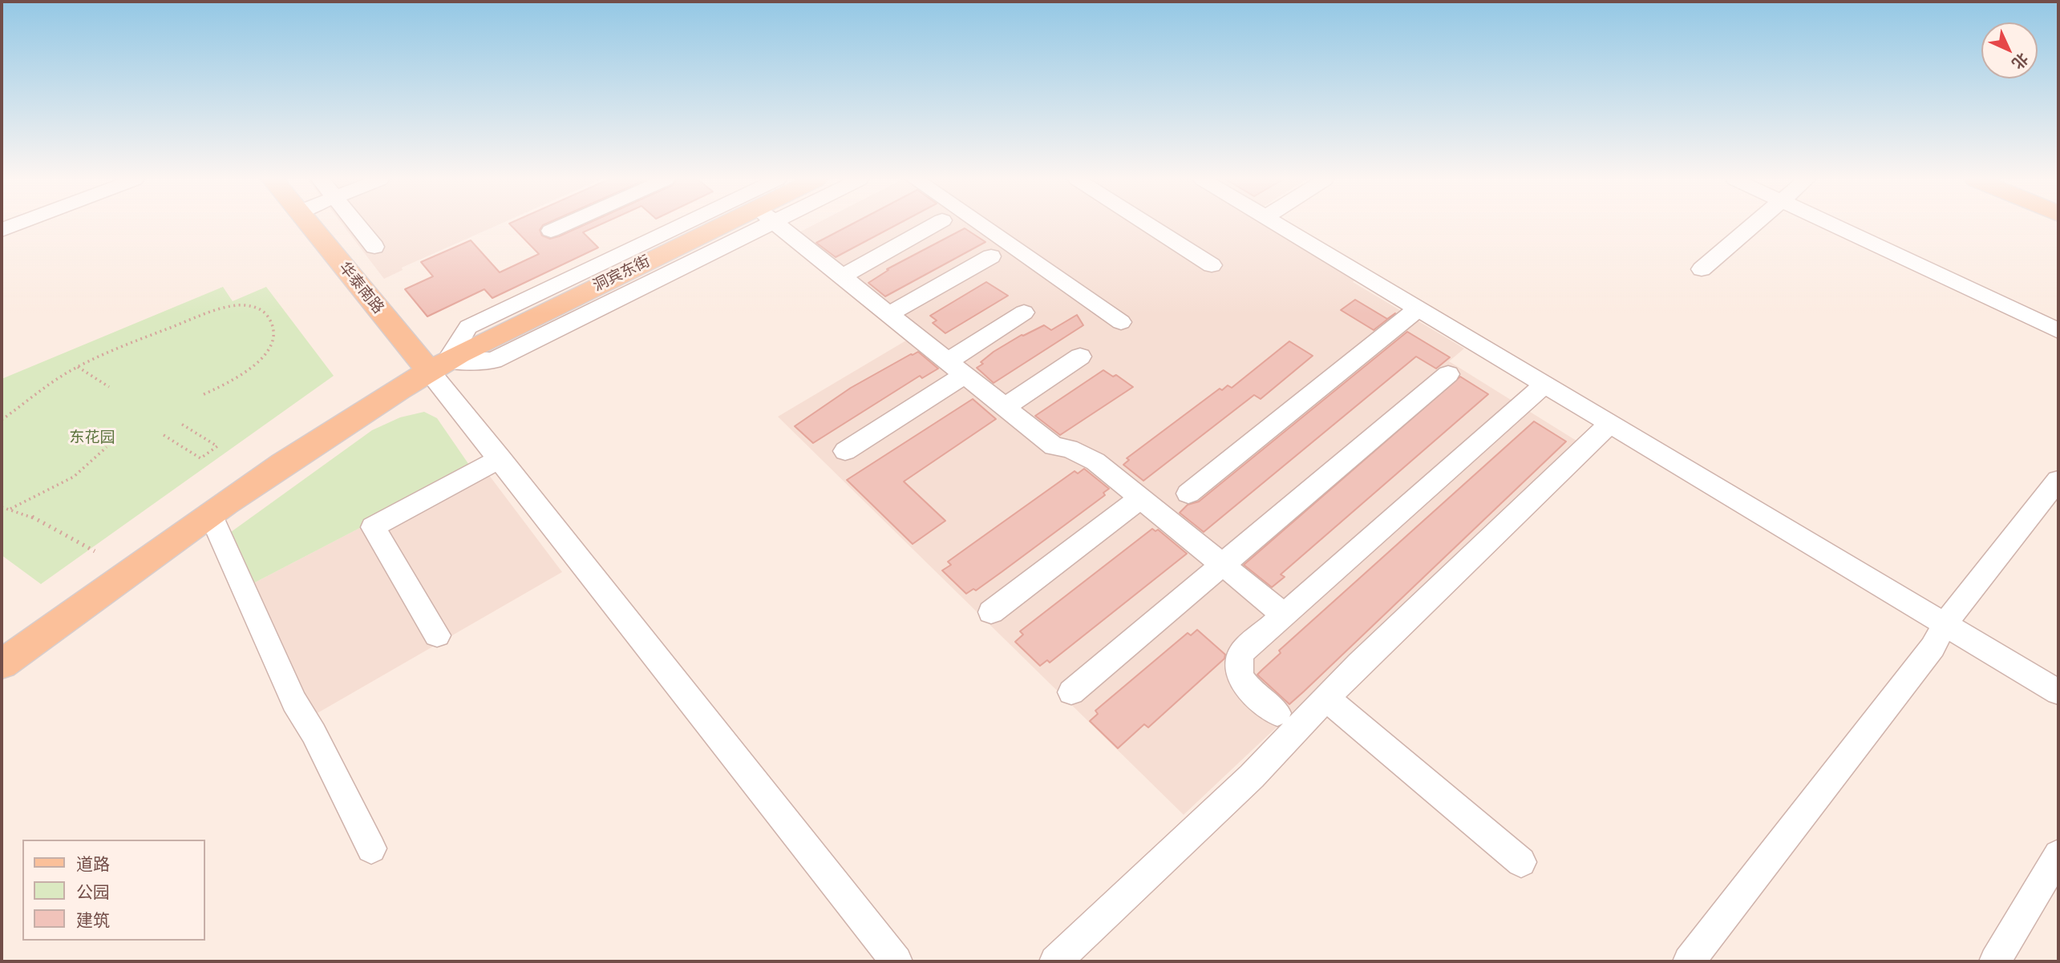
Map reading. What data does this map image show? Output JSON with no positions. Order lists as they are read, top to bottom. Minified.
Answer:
{"streets":{"main road":["洞宾东街","华泰南路"]},"crossings":[["洞宾东街","华泰南路"]],"parks":["东花园"],"legend":["道路","公园","建筑"],"north":"bottom right"}
